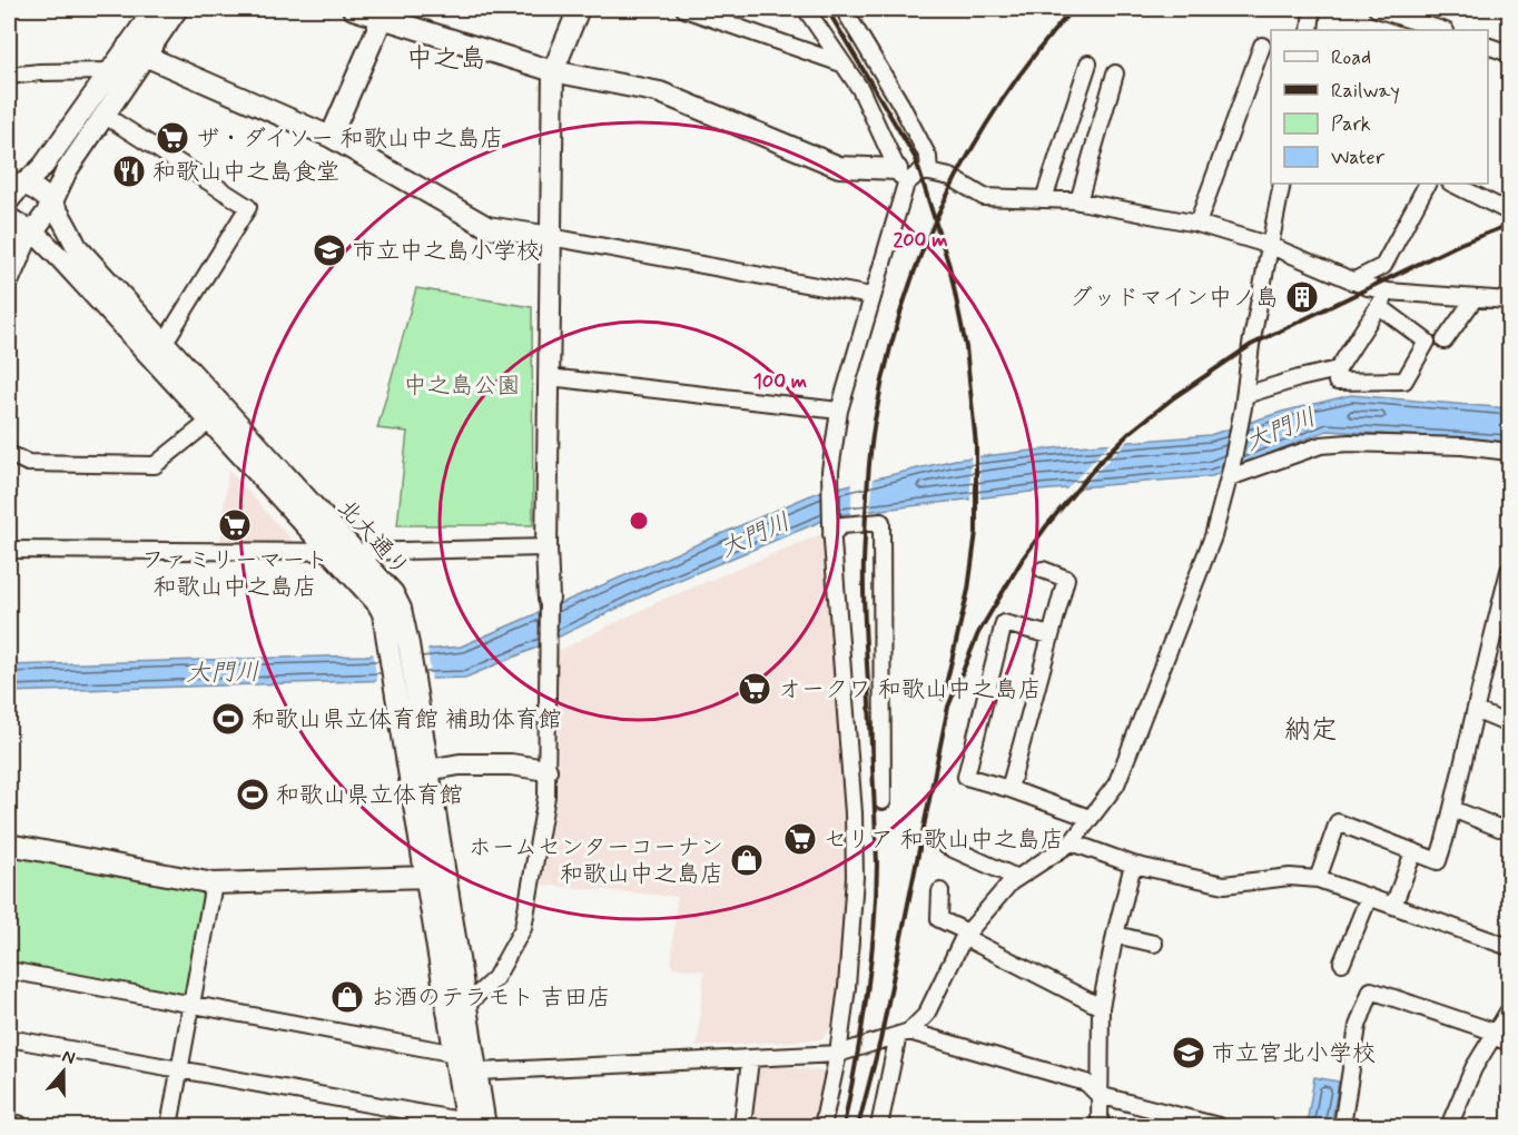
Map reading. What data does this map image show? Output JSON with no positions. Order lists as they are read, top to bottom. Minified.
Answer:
{"streets":{"street":["北大通り"]},"districts":["中之島","納定"],"water":["大門川"],"parks":["中之島公園"],"places":{"supermarket":["ザ・ダイソー 和歌山中之島店","ファミリーマート 和歌山中之島店","オークワ 和歌山中之島店","セリア 和歌山中之島店"],"restaurant":["和歌山中之島食堂"],"school or university":["市立中之島小学校","市立宮北小学校"],"building":["グッドマイン中ノ島"],"sports":["和歌山県立体育館 補助体育館","和歌山県立体育館"],"shop":["ホームセンターコーナン 和歌山中之島店","お酒のテラモト 吉田店"]},"legend":["Road","Railway","Park","Water"],"north":"top","rings":["200 m","100 m"]}
